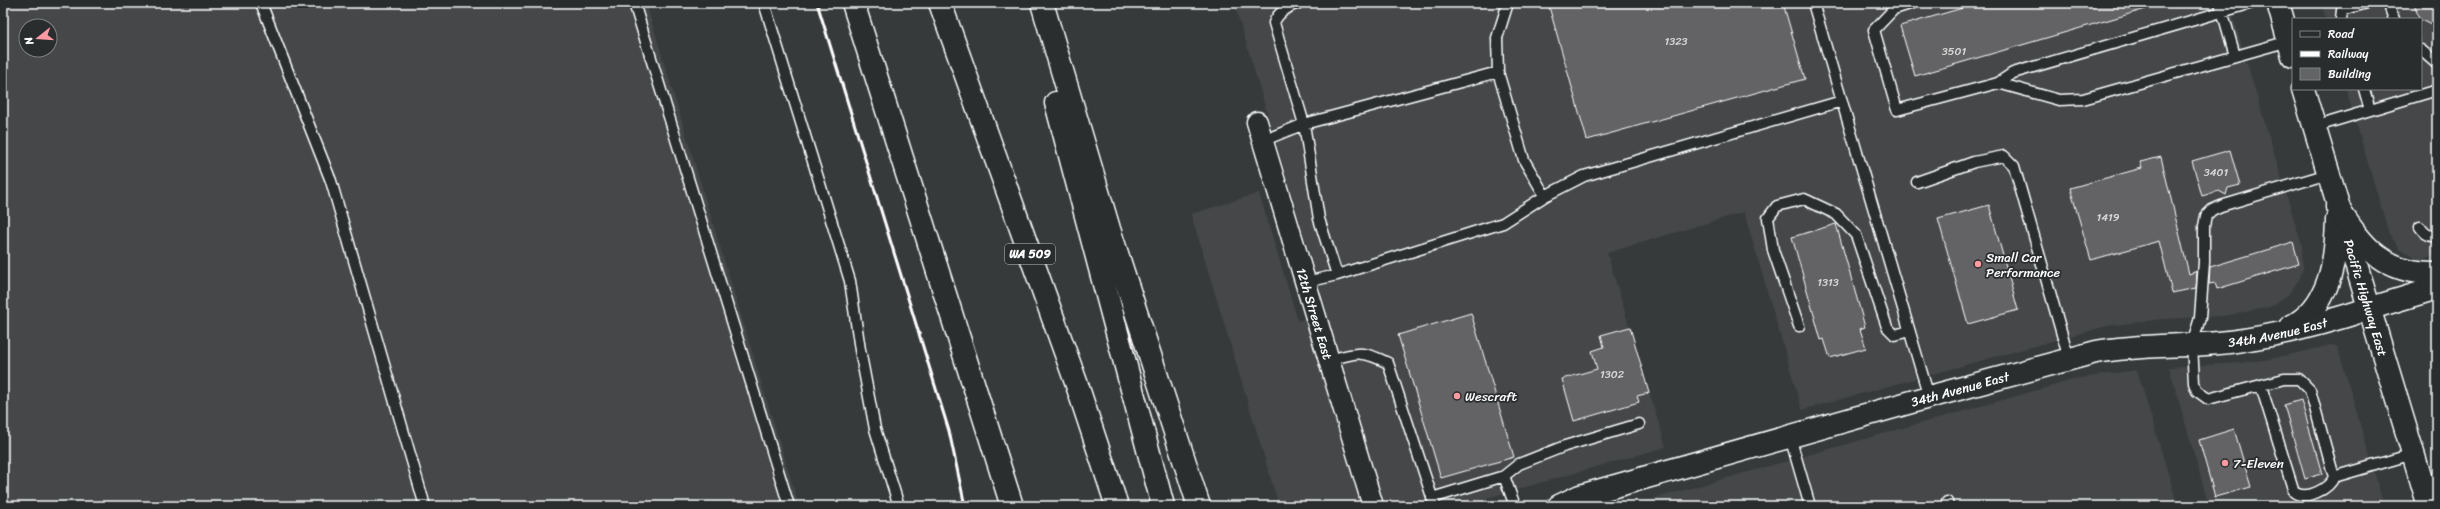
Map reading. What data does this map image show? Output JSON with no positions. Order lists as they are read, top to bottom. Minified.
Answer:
{"streets":{"main road":["WA 509","Pacific Highway East","34th Avenue East"],"street":["12th Street East"]},"crossings":[["Pacific Highway East","34th Avenue East"]],"places":["Small Car Performance","Wescraft","7-Eleven"],"house_numbers":["1323","3501","3401","1419","1313","1302"],"legend":["Road","Railway","Building"],"north":"left"}
